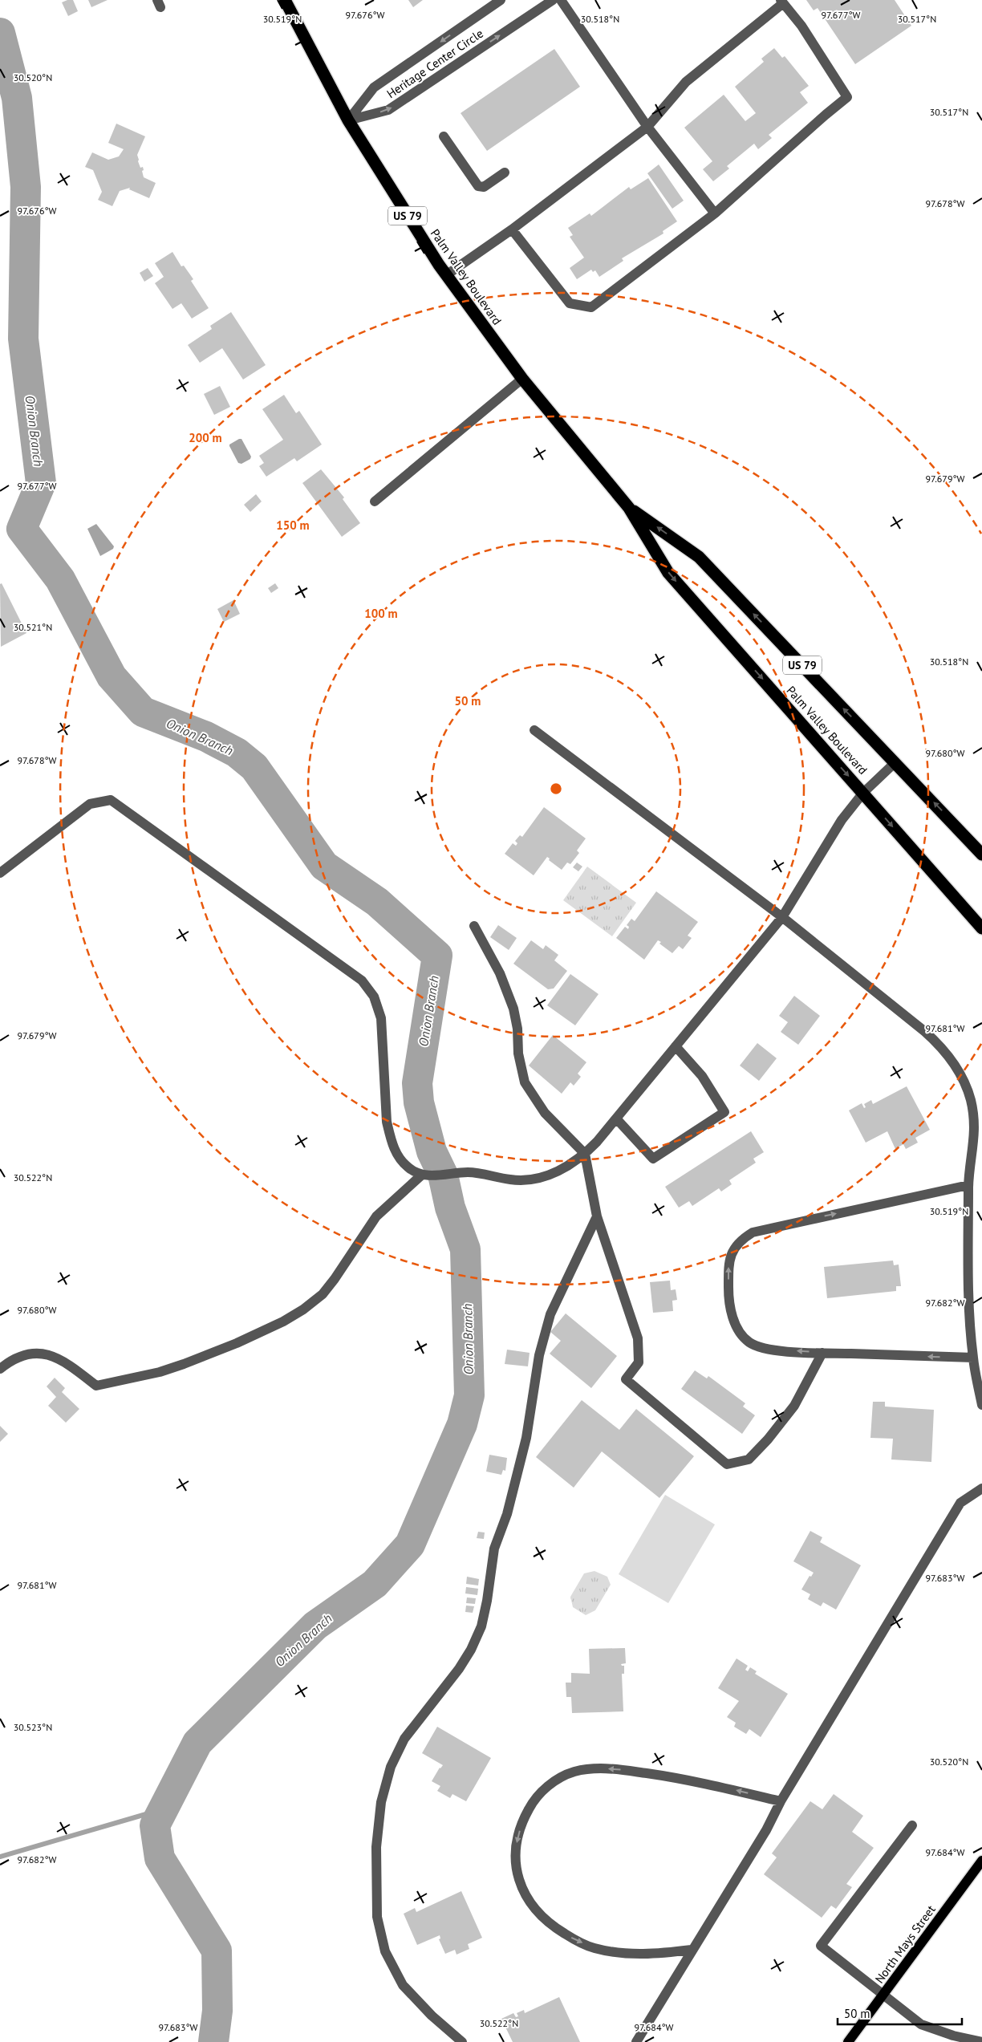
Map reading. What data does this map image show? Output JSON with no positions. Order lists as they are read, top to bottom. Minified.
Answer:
{"streets":{"highway":["US 79","Palm Valley Boulevard"],"main road":["North Mays Street"],"street":["Heritage Center Circle"]},"crossings":[["Heritage Center Circle","Palm Valley Boulevard"]],"water":["Onion Branch"],"scale_bar":"50 m","coordinates":["97.676°W","97.677°W","30.519°N","30.517°N","30.518°N","30.520°N","97.678°W","97.679°W","30.521°N","97.680°W","97.681°W","30.522°N","97.682°W","97.683°W","30.523°N","97.684°W"],"rings":["200 m","150 m","100 m","50 m"]}
